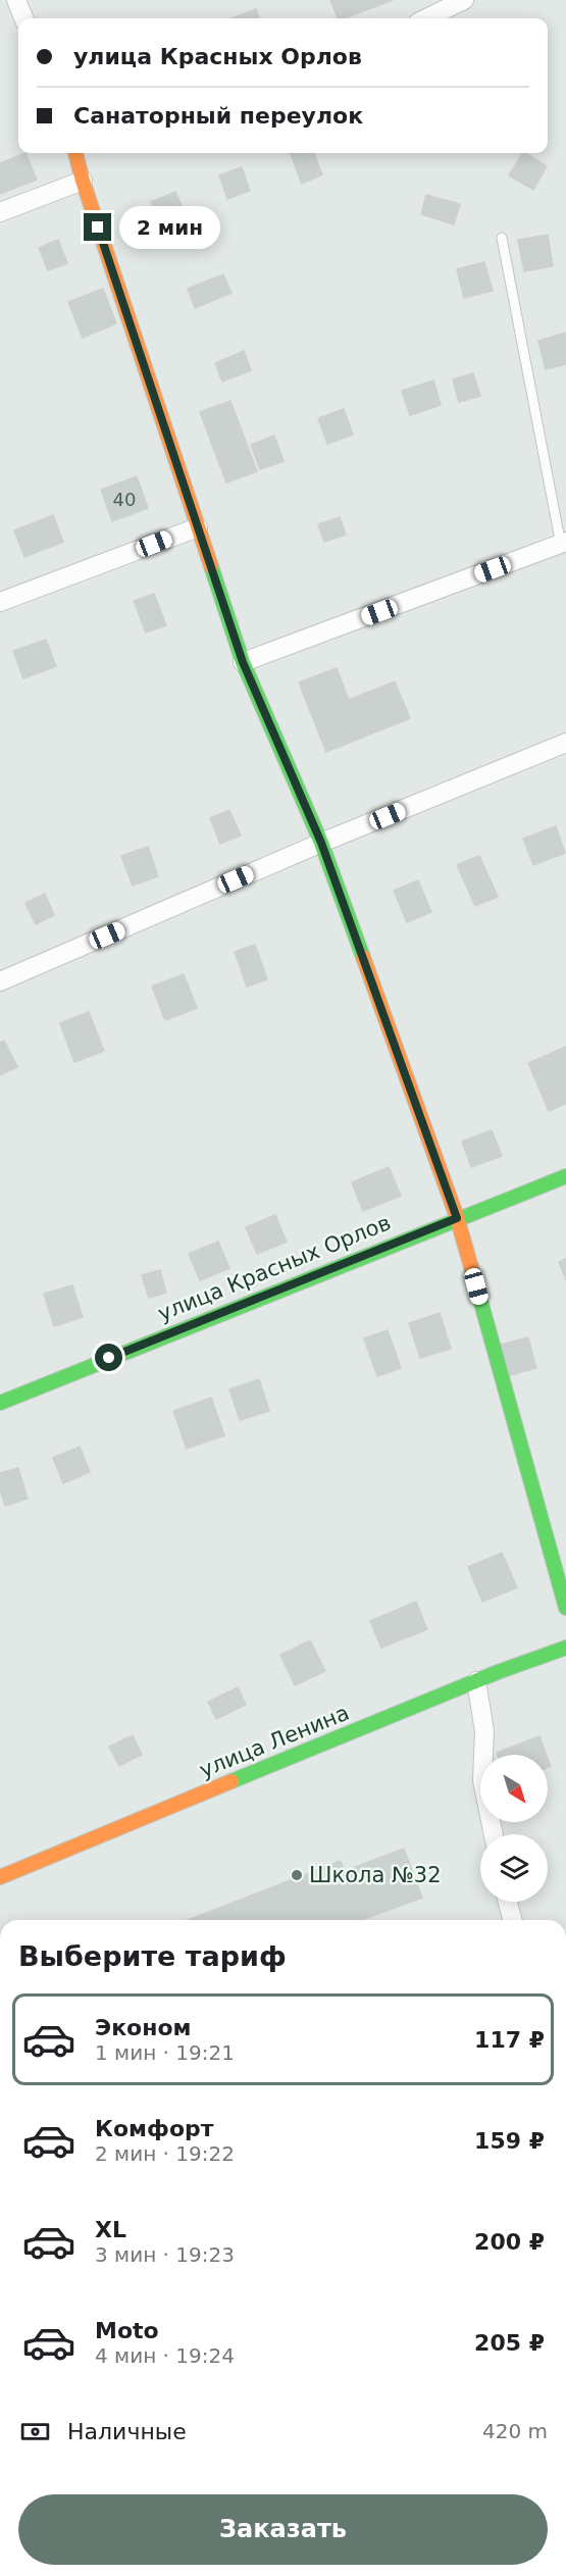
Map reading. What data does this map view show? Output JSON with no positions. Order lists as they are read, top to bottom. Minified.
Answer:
{"streets":{"street":["улица Красных Орлов","улица Ленина"]},"places":["Школа №32"],"house_numbers":["40"],"north":"bottom right","page":{"banner":["улица Красных Орлов","Санаторный переулок"],"bubble":"2 мин","heading":"Выберите тариф","list":[{"name":"Эконом","note":"1 мин · 19:21","value":"117 ₽"},{"name":"Комфорт","note":"2 мин · 19:22","value":"159 ₽"},{"name":"XL","note":"3 мин · 19:23","value":"200 ₽"},{"name":"Moto","note":"4 мин · 19:24","value":"205 ₽"}],"pay":["Наличные","420 m"],"buttons":"Заказать"}}
